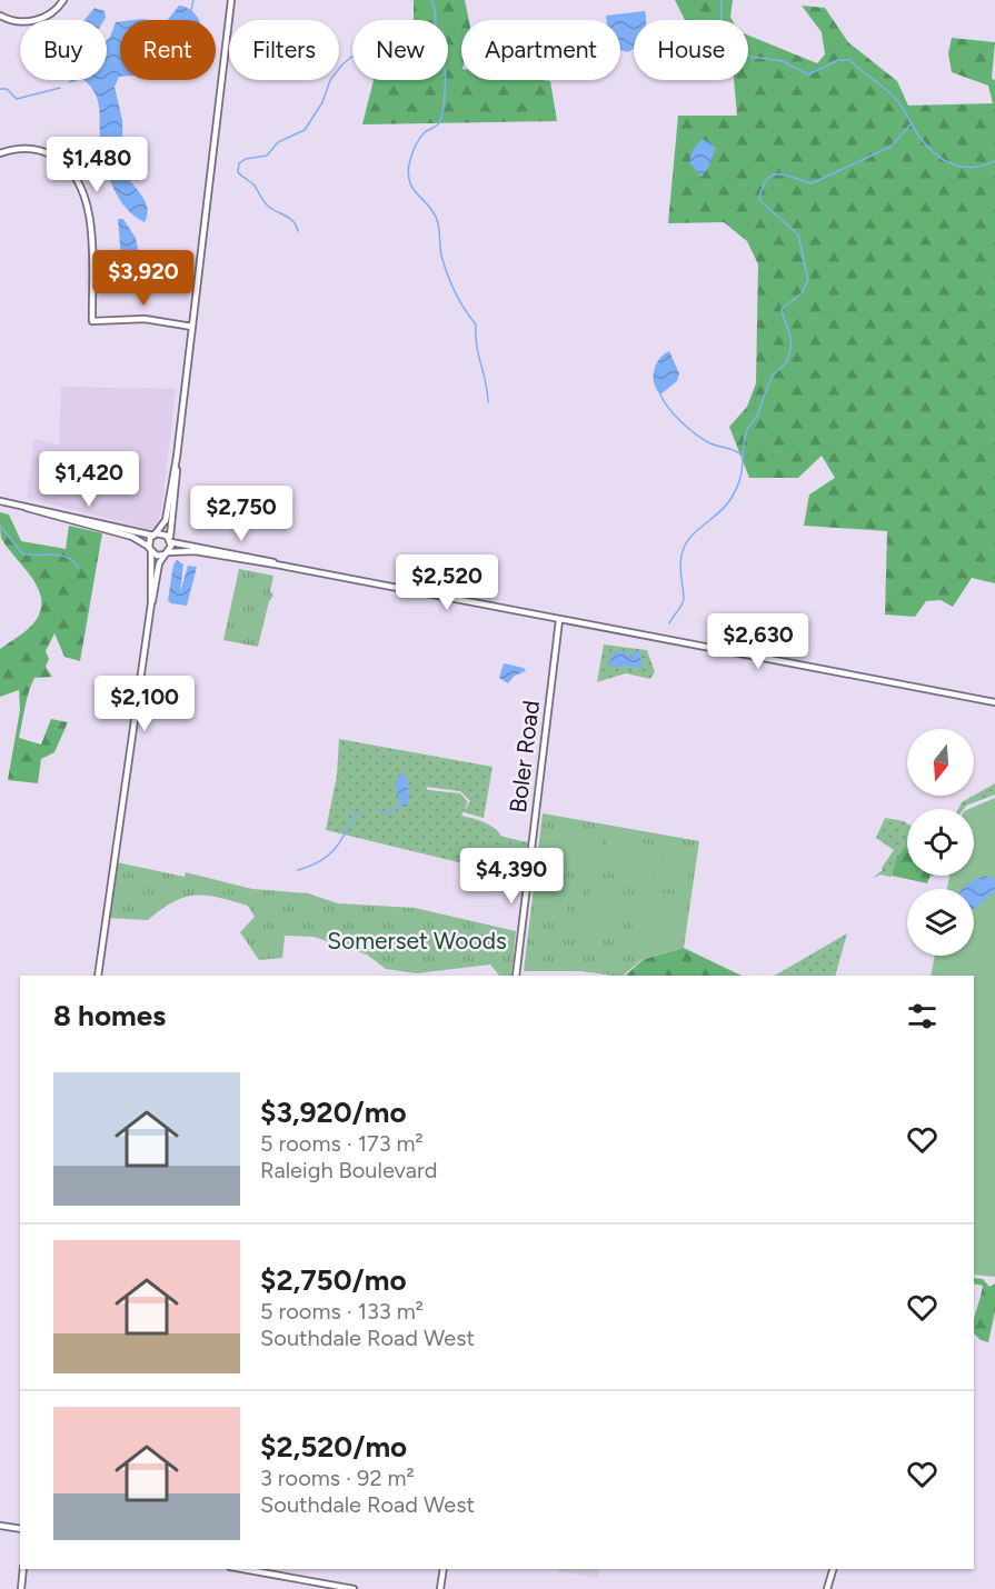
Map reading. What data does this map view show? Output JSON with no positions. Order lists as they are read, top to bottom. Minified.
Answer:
{"streets":{"main road":["Boler Road"]},"parks":["Somerset Woods"],"north":"bottom","page":{"chip":["Buy","Rent","Filters","New","Apartment","House"],"price":["$1,480","$3,920","$1,420","$2,750","$2,520","$2,630","$2,100","$4,390"],"heading":"8 homes","list":[{"name":"$3,920/mo","note":"5 rooms · 173 m² · Raleigh Boulevard"},{"name":"$2,750/mo","note":"5 rooms · 133 m² · Southdale Road West"},{"name":"$2,520/mo","note":"3 rooms · 92 m² · Southdale Road West"}]}}
